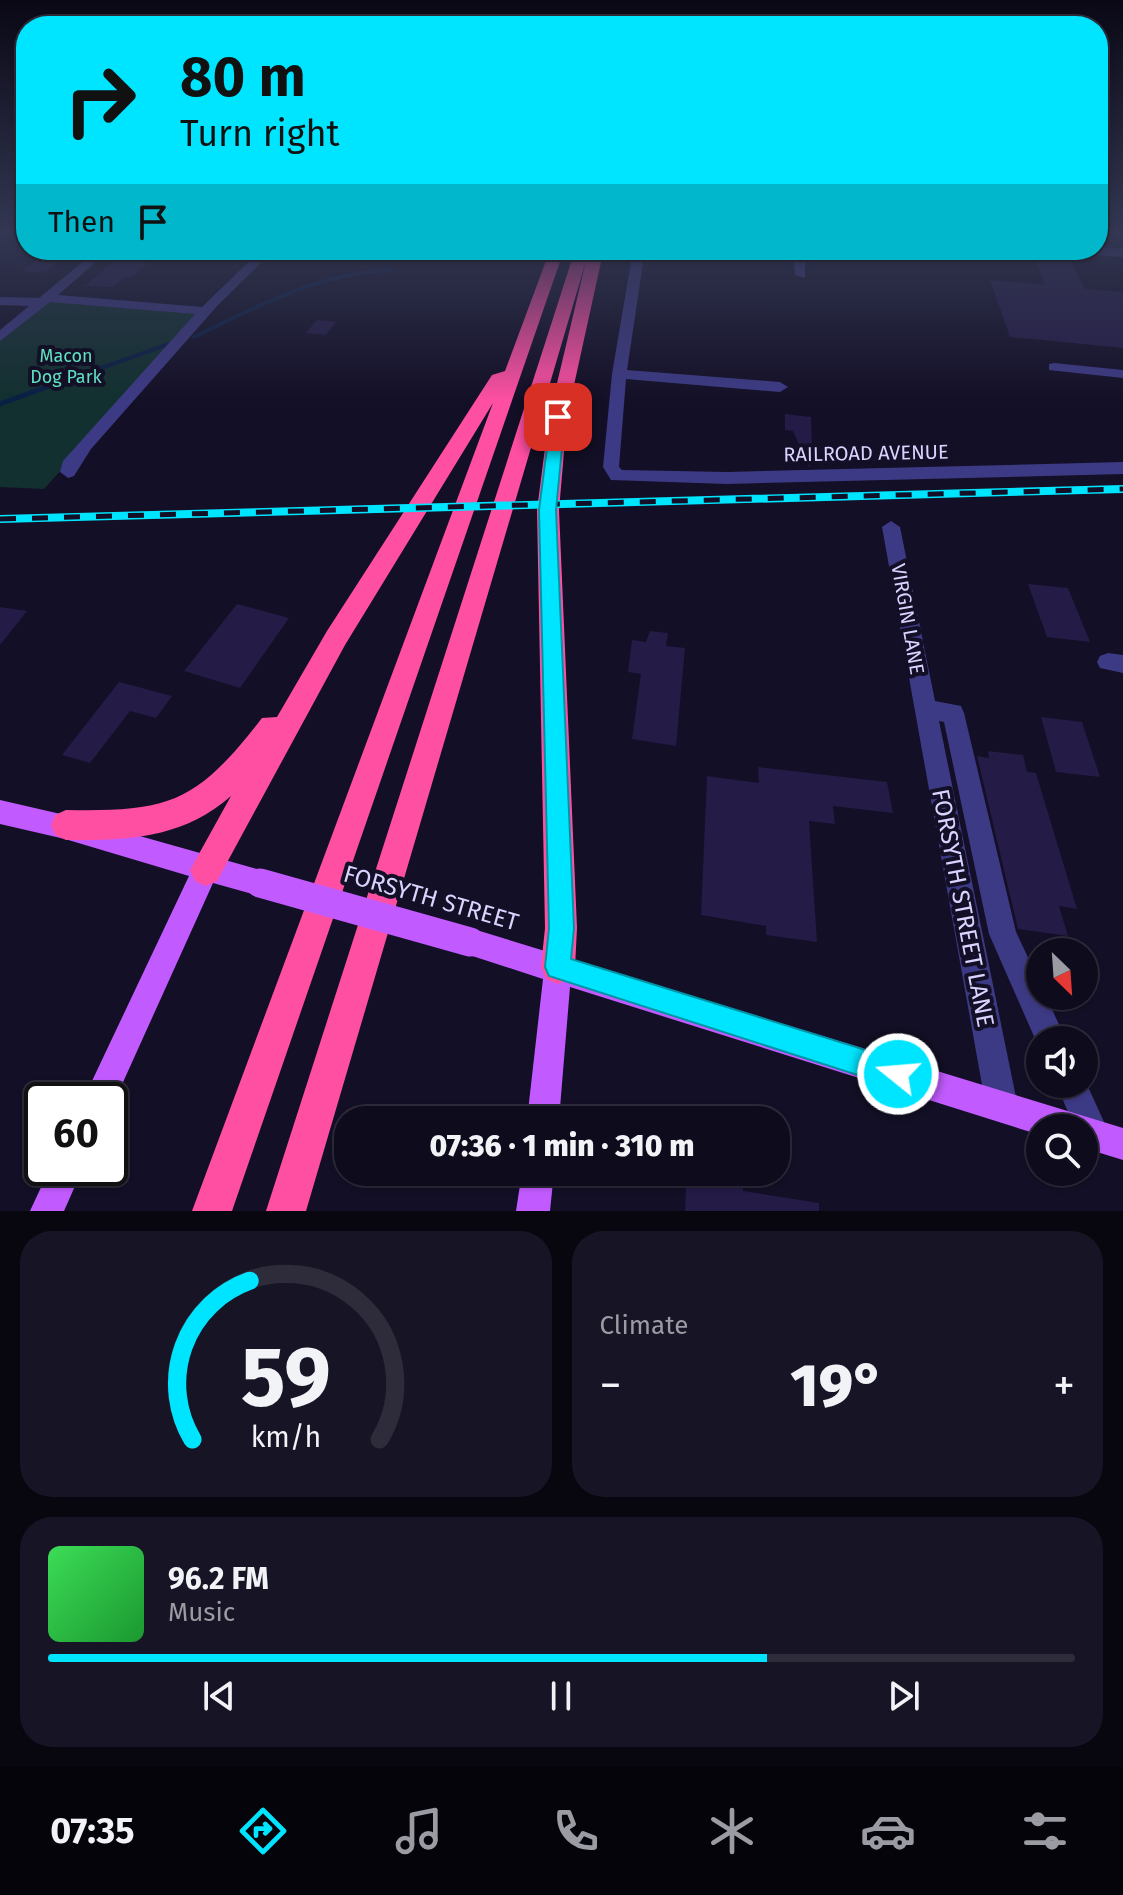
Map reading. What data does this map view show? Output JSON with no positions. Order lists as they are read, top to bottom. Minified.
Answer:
{"streets":{"main road":["FORSYTH STREET"],"street":["RAILROAD AVENUE","VIRGIN LANE","FORSYTH STREET LANE"]},"crossings":[["VIRGIN LANE","FORSYTH STREET LANE"],["FORSYTH STREET","FORSYTH STREET LANE"]],"parks":["Macon Dog Park"],"north":"bottom right","page":{"turn":["80 m","Turn right"],"then":"Then","limit":"60","trip":"07:36 · 1 min · 310 m","tile":"Climate","heat":["−","19°","+"],"song":["96.2 FM","Music"],"tabs":"07:35","gauge":["59","km/h"]}}
